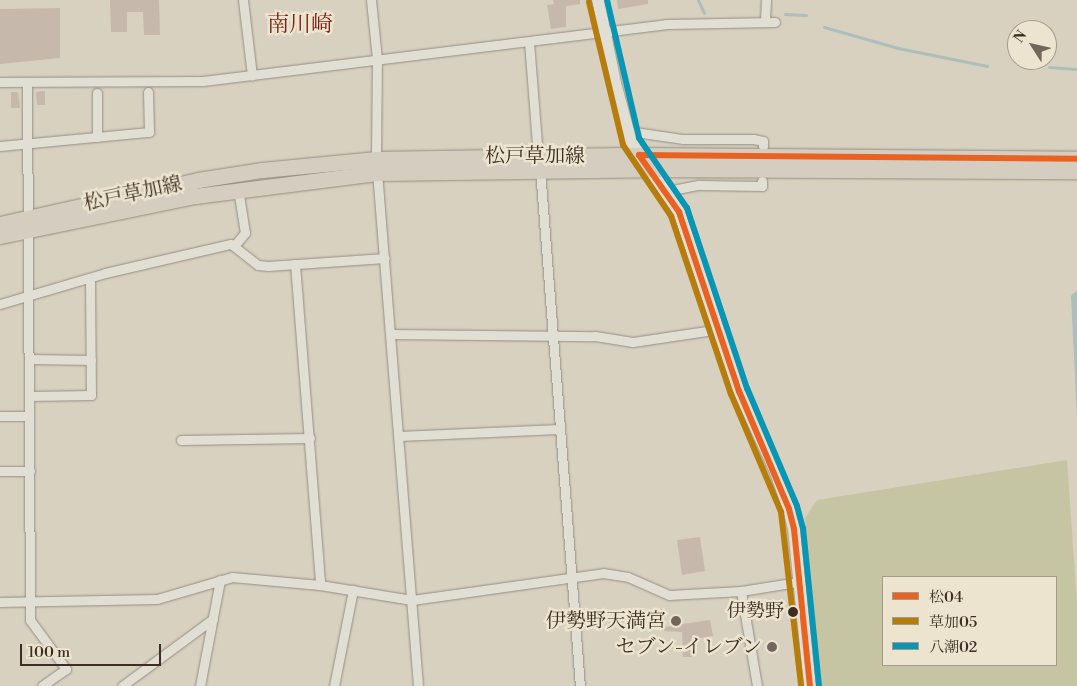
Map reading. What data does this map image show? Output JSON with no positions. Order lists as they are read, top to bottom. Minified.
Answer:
{"streets":{"main road":["松戸草加線"]},"districts":["南川崎"],"places":["伊勢野","伊勢野天満宮","セブン-イレブン"],"lines":["transit line 八潮02","transit line 草加05","transit line 松04"],"legend":["松04","草加05","八潮02"],"scale_bar":"100 m","north":"top left"}
